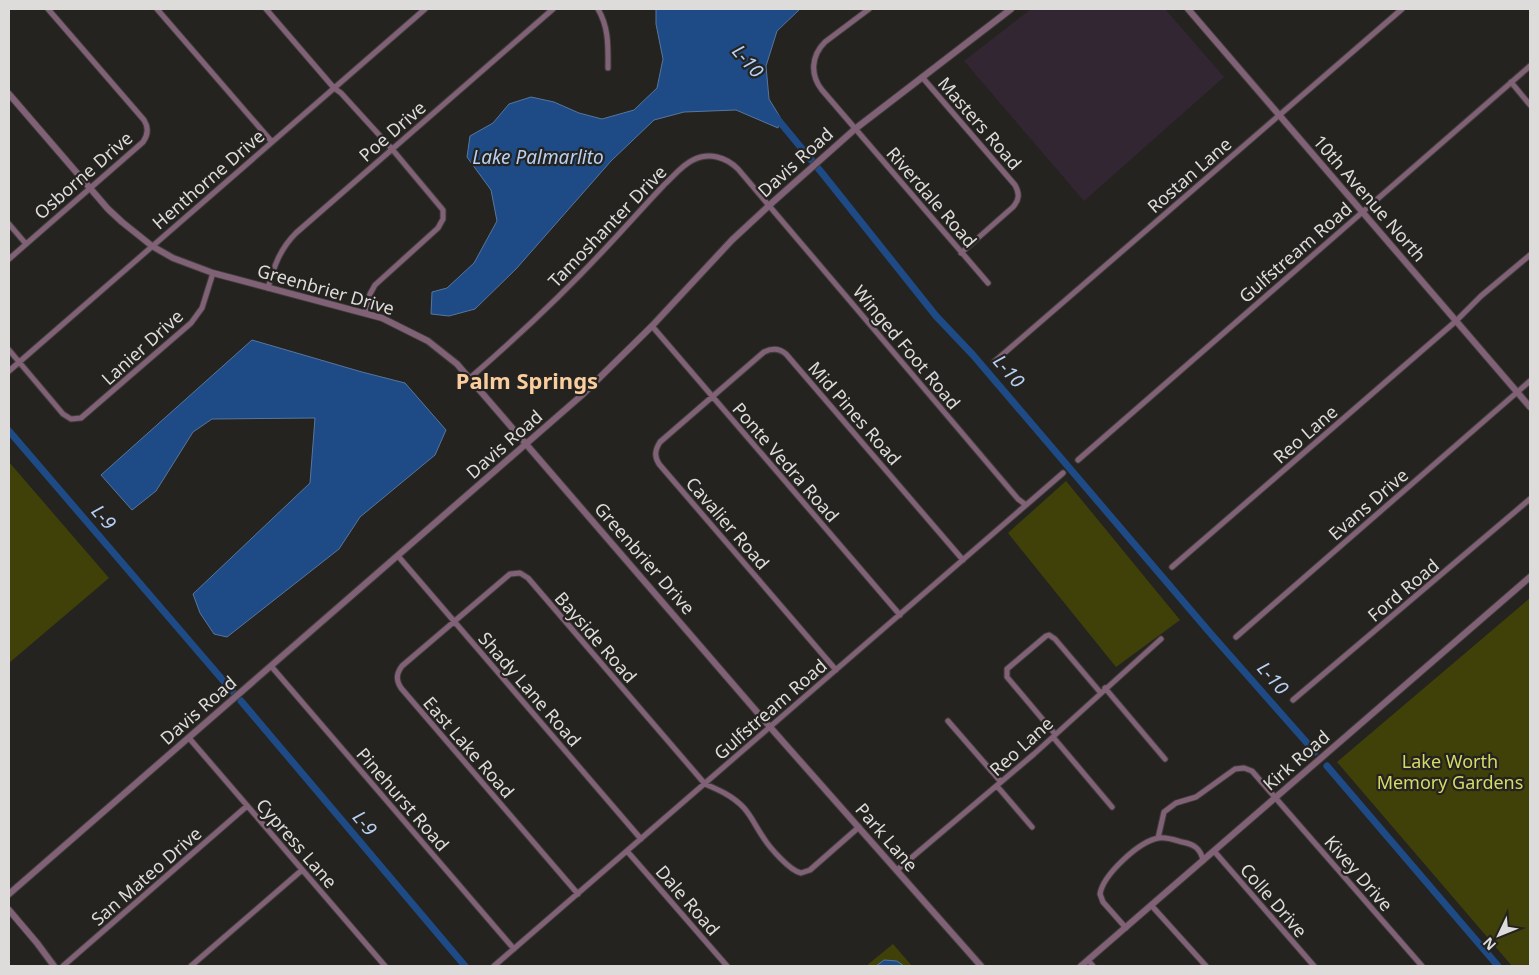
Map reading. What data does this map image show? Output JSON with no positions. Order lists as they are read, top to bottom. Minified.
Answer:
{"streets":{"street":["Masters Road","Poe Drive","Davis Road","Osborne Drive","Rostan Lane","Henthorne Drive","Riverdale Road","10th Avenue North","Tamoshanter Drive","Gulfstream Road","Greenbrier Drive","Lanier Drive","Winged Foot Road","Mid Pines Road","Reo Lane","Ponte Vedra Road","Evans Drive","Cavalier Road","Ford Road","Bayside Road","Shady Lane Road","East Lake Road","Kirk Road","Pinehurst Road","Park Lane","Cypress Lane","Kivey Drive","San Mateo Drive","Dale Road","Colle Drive"]},"crossings":[["Masters Road","Davis Road"],["Masters Road","Riverdale Road"],["Poe Drive","Greenbrier Drive"],["Davis Road","Riverdale Road"],["Davis Road","Tamoshanter Drive"],["Davis Road","Greenbrier Drive"],["Davis Road","Winged Foot Road"],["Davis Road","Ponte Vedra Road"],["Davis Road","Shady Lane Road"],["Davis Road","Pinehurst Road"],["Davis Road","Cypress Lane"],["Osborne Drive","Greenbrier Drive"],["Rostan Lane","10th Avenue North"],["Henthorne Drive","Greenbrier Drive"],["Henthorne Drive","Lanier Drive"],["10th Avenue North","Gulfstream Road"],["10th Avenue North","Reo Lane"],["10th Avenue North","Evans Drive"],["Tamoshanter Drive","Greenbrier Drive"],["Tamoshanter Drive","Winged Foot Road"],["Gulfstream Road","Greenbrier Drive"],["Gulfstream Road","Winged Foot Road"],["Gulfstream Road","Mid Pines Road"],["Gulfstream Road","Ponte Vedra Road"],["Gulfstream Road","Cavalier Road"],["Gulfstream Road","Bayside Road"],["Gulfstream Road","Shady Lane Road"],["Gulfstream Road","East Lake Road"],["Gulfstream Road","Pinehurst Road"],["Gulfstream Road","Park Lane"],["Gulfstream Road","Dale Road"],["Greenbrier Drive","Lanier Drive"],["Greenbrier Drive","Park Lane"],["Mid Pines Road","Ponte Vedra Road"],["Mid Pines Road","Cavalier Road"],["Reo Lane","Park Lane"],["Ponte Vedra Road","Cavalier Road"],["Bayside Road","Shady Lane Road"],["Bayside Road","East Lake Road"],["Shady Lane Road","East Lake Road"],["Kirk Road","Kivey Drive"],["Kirk Road","Colle Drive"],["Cypress Lane","San Mateo Drive"]],"districts":["Palm Springs"],"water":["L-10","Lake Palmarlito","L-9"],"parks":["Lake Worth Memory Gardens"],"north":"bottom left"}
